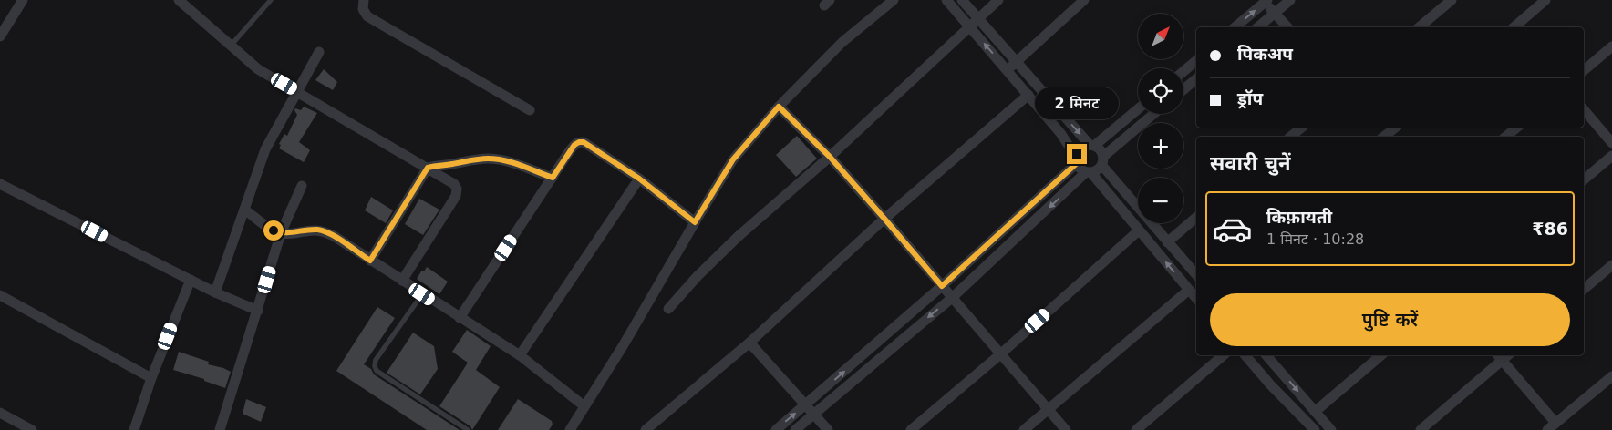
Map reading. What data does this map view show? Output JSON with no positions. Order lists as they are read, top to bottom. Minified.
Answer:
{"north":"top right","page":{"map_buttons":["+","−"],"banner":["पिकअप","ड्रॉप"],"bubble":"2 मिनट","heading":"सवारी चुनें","list":[{"name":"किफ़ायती","note":"1 मिनट · 10:28","value":"₹86"}],"buttons":"पुष्टि करें"}}
